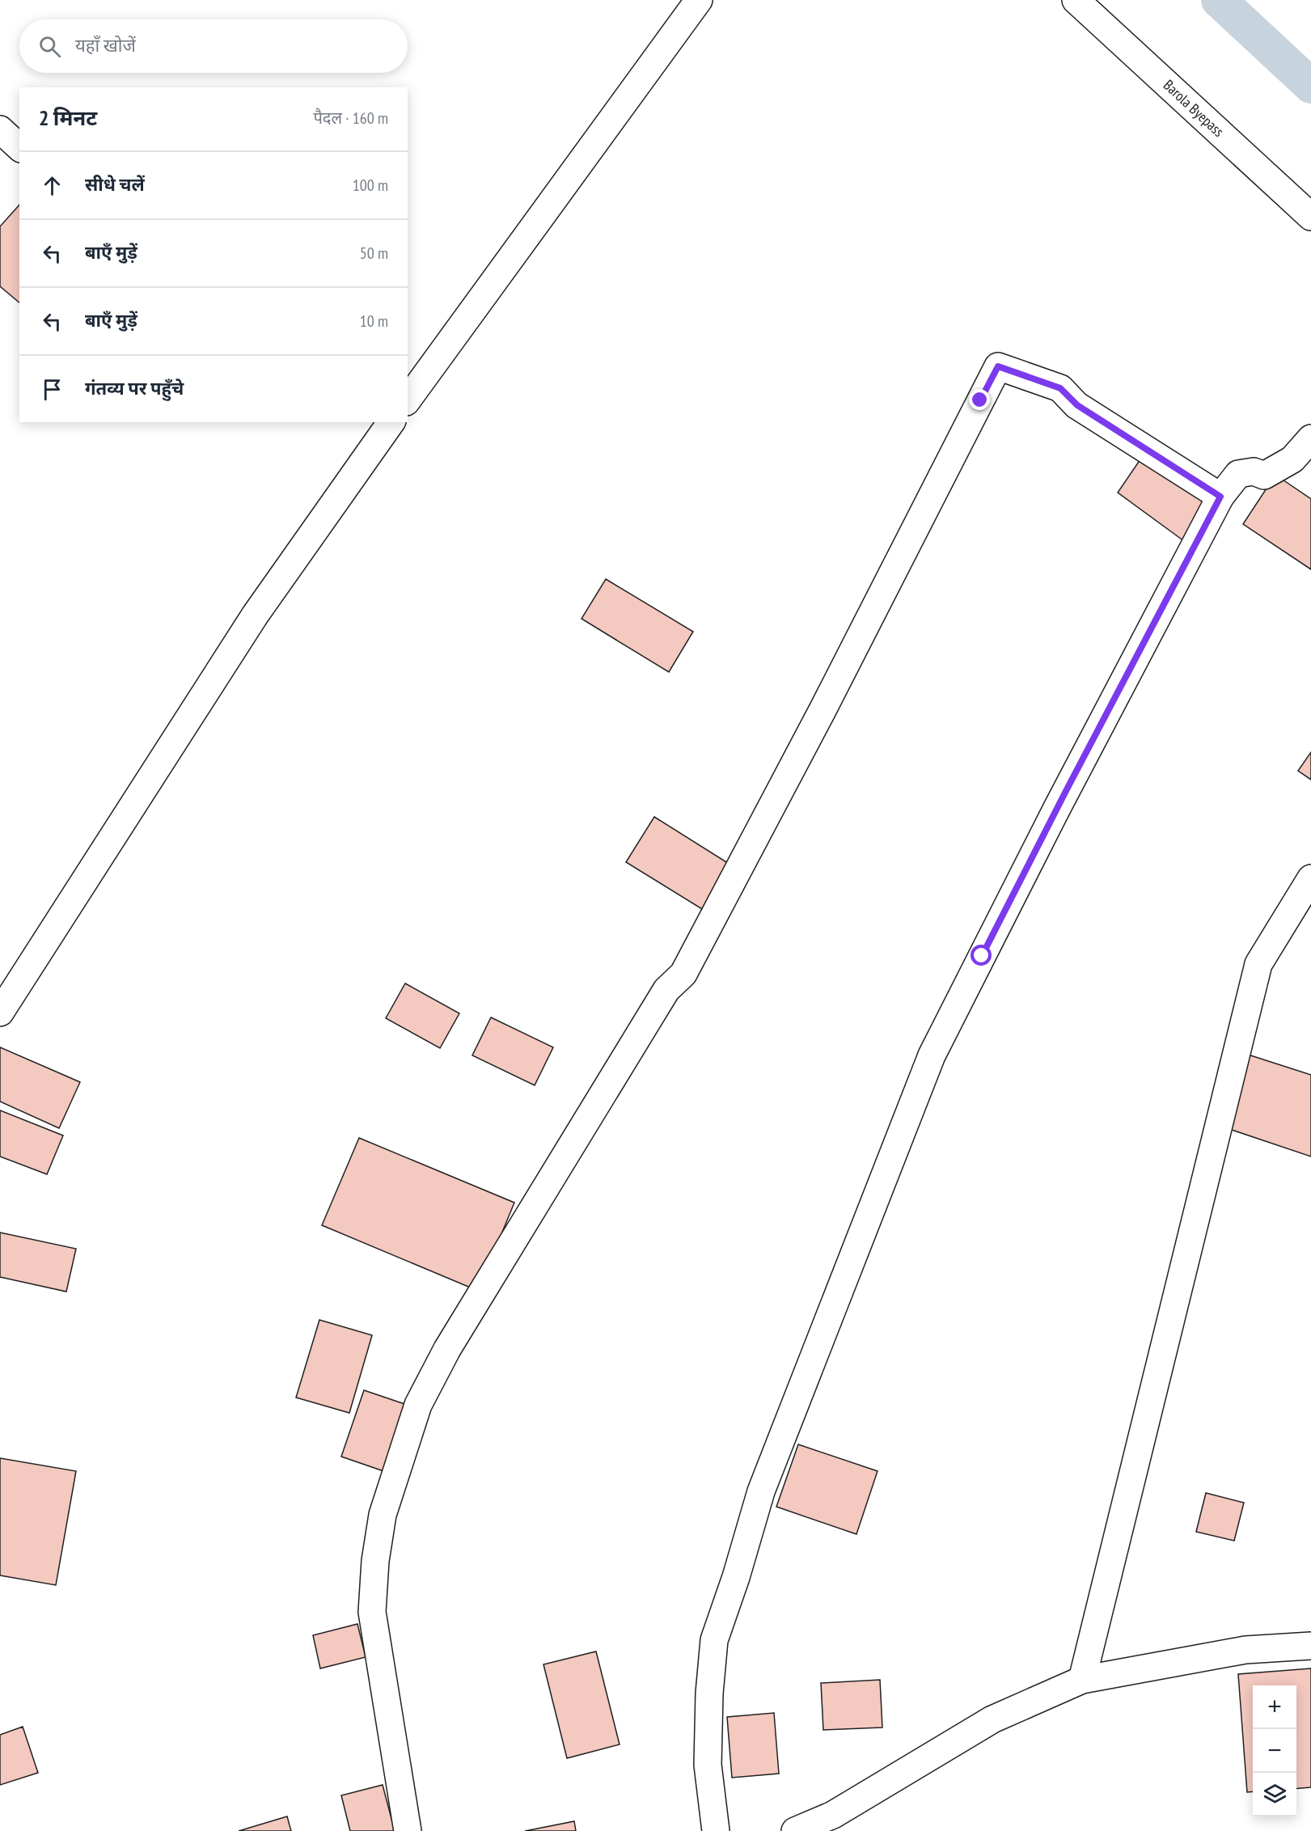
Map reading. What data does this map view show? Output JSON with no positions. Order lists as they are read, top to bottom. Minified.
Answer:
{"streets":{"street":["Barola Byepass"]},"page":{"search":"यहाँ खोजें","heading":["2 मिनट","पैदल · 160 m"],"list":[["सीधे चलें","100 m"],["बाएँ मुड़ें","50 m"],["बाएँ मुड़ें","10 m"],"गंतव्य पर पहुँचे"],"map_buttons":["+","−"]}}
